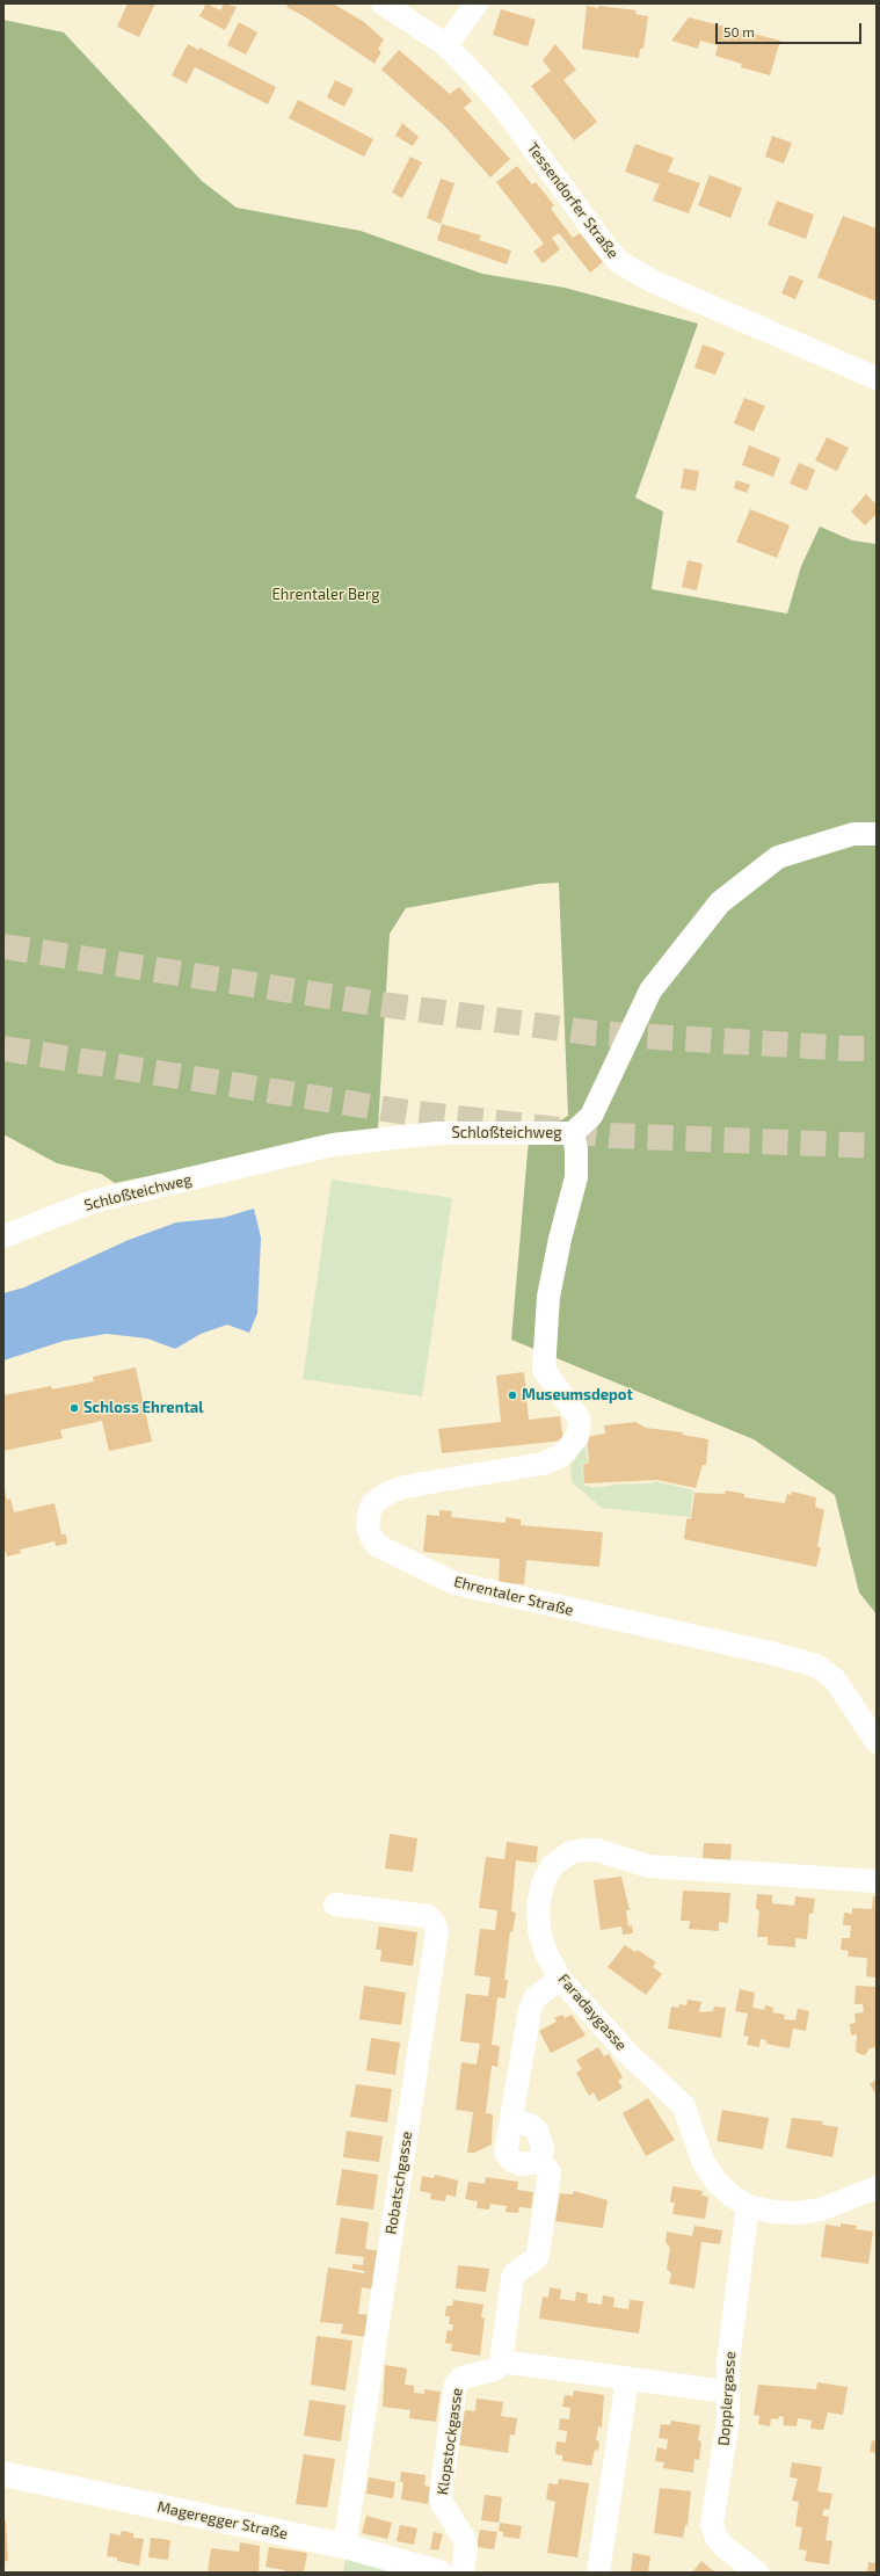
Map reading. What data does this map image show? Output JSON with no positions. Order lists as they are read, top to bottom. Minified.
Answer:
{"streets":{"street":["Tessendorfer Straße","Schloßteichweg","Ehrentaler Straße","Faradaygasse","Robatschgasse","Dopplergasse","Klopstockgasse","Mageregger Straße"]},"crossings":[["Schloßteichweg","Ehrentaler Straße"],["Faradaygasse","Dopplergasse"],["Robatschgasse","Mageregger Straße"]],"parks":["Ehrentaler Berg"],"places":["Museumsdepot","Schloss Ehrental"],"scale_bar":"50 m"}
